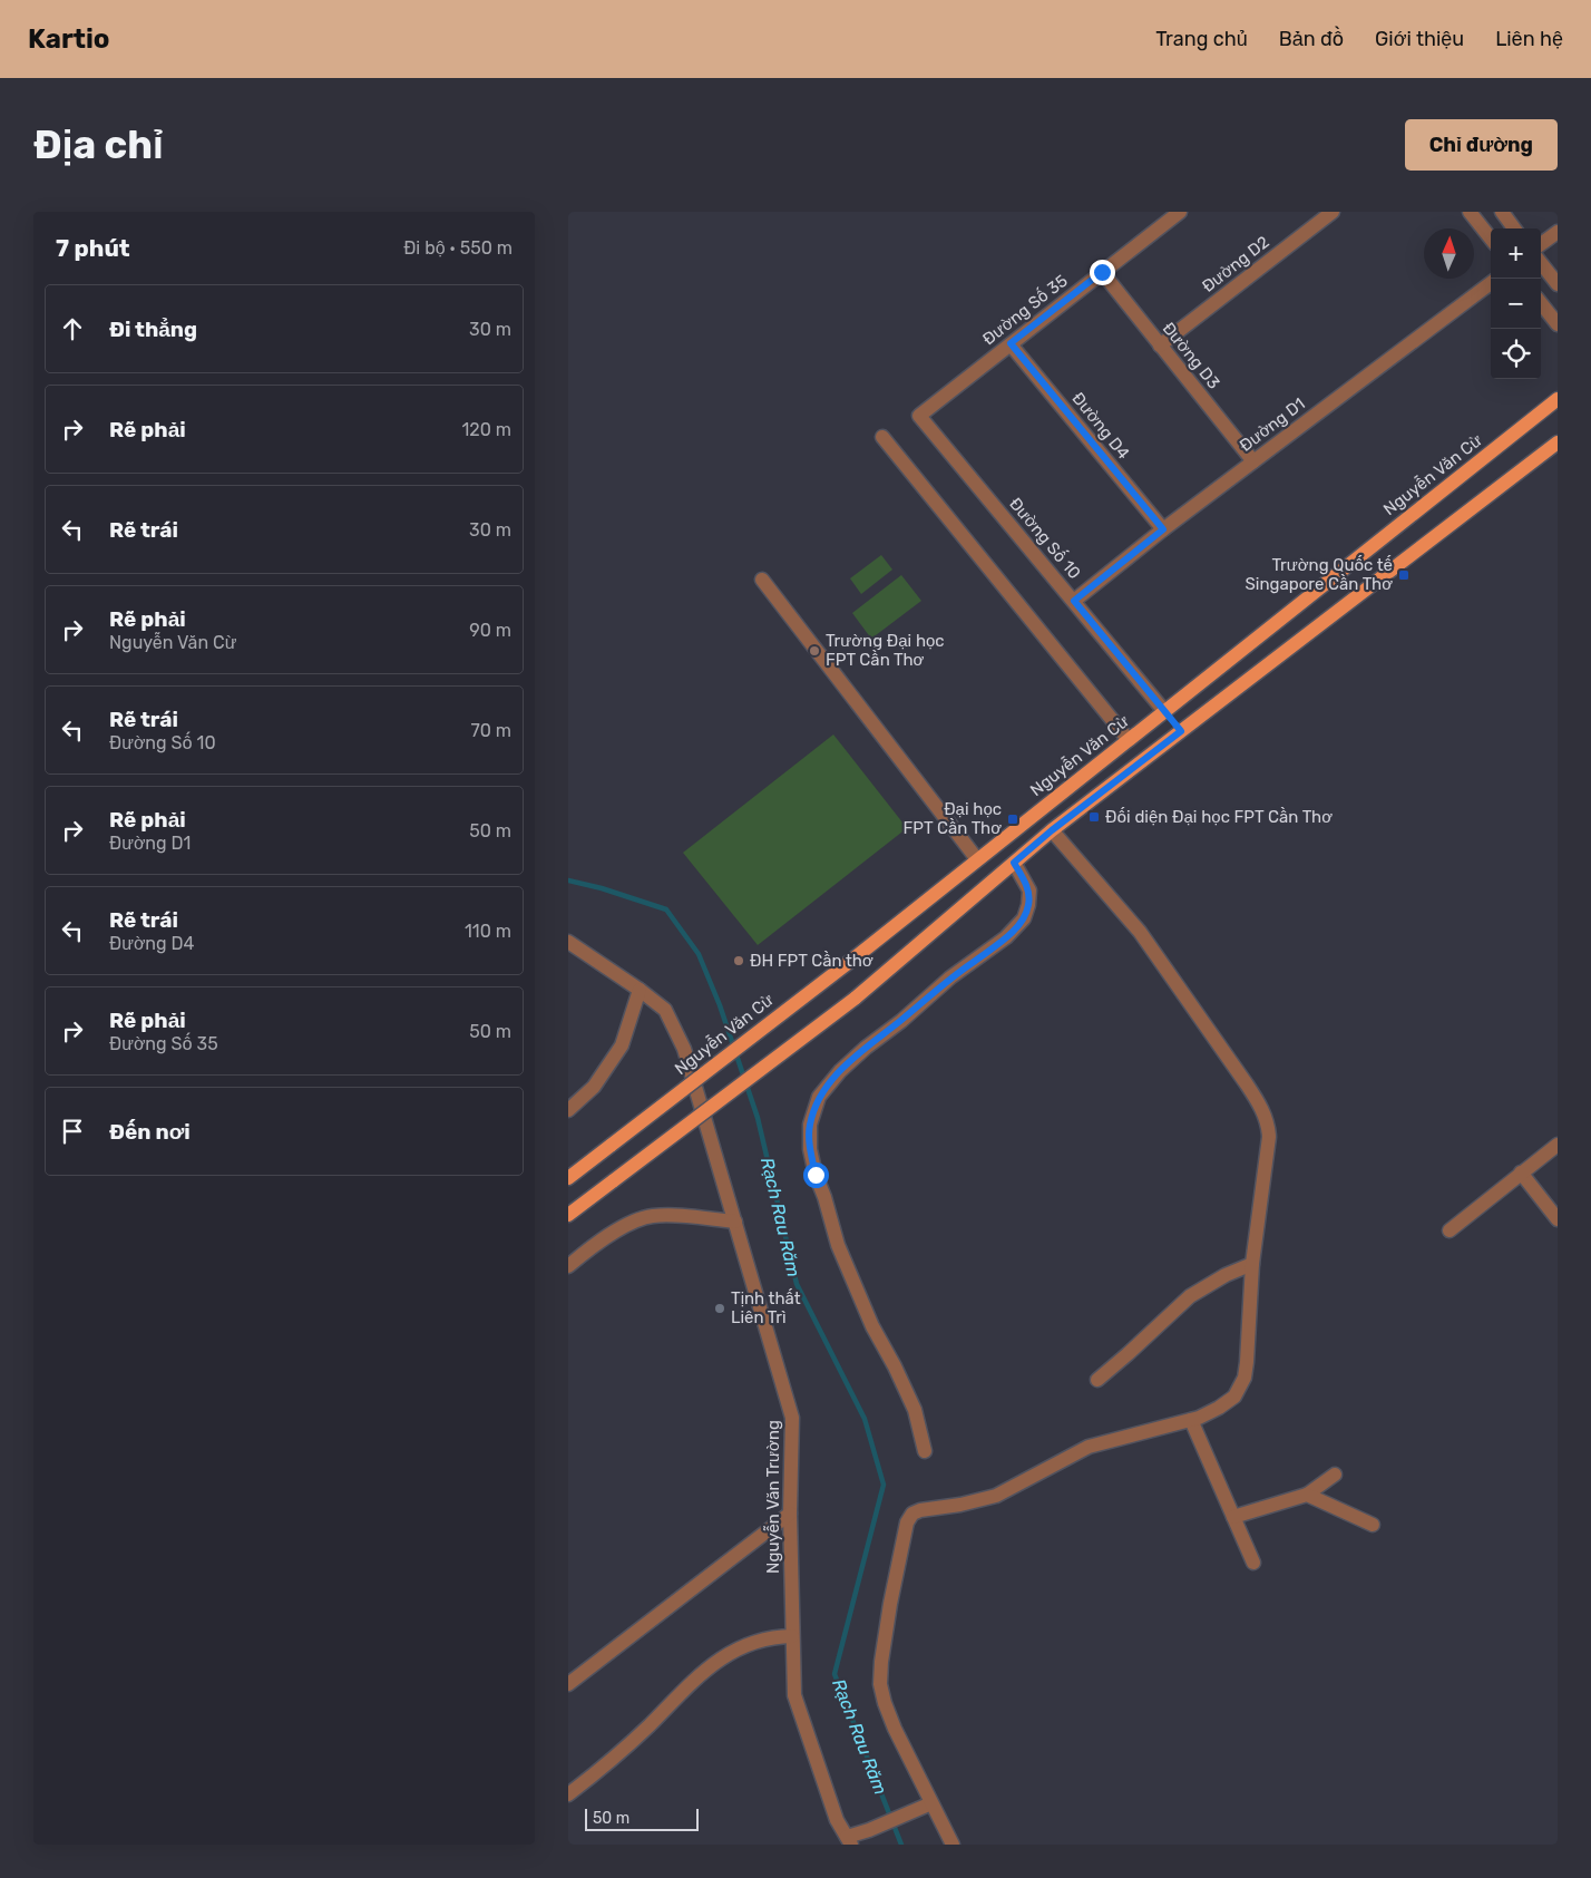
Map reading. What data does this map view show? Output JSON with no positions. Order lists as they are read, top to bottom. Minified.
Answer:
{"streets":{"main road":["Nguyễn Văn Cừ"],"street":["Đường D2","Đường Số 35","Đường D3","Đường D1","Đường D4","Đường Số 10","Nguyễn Văn Trường"]},"crossings":[["Đường D2","Đường D3"],["Đường Số 35","Đường D3"],["Đường Số 35","Đường D4"],["Đường Số 35","Đường Số 10"],["Đường D3","Đường D1"],["Đường D1","Đường D4"],["Đường D1","Đường Số 10"],["Nguyễn Văn Cừ","Đường Số 10"]],"water":["Rạch Rau Răm"],"places":{"transit":["Trường Quốc tế Singapore Cần Thơ","Đối diện Đại học FPT Cần Thơ","Đại học FPT Cần Thơ"],"other":["Trường Đại học FPT Cần Thơ","ĐH FPT Cần thơ","Tịnh thất Liên Trì"]},"scale_bar":"50 m","north":"top","page":{"header":"Kartio","nav":["Trang chủ","Bản đồ","Giới thiệu","Liên hệ"],"buttons":"Chỉ đường","title":"Địa chỉ","heading":["7 phút","Đi bộ · 550 m"],"map_buttons":["+","−"],"list":[["Đi thẳng","30 m"],["Rẽ phải","120 m"],["Rẽ trái","30 m"],["Rẽ phải","Nguyễn Văn Cừ","90 m"],["Rẽ trái","Đường Số 10","70 m"],["Rẽ phải","Đường D1","50 m"],["Rẽ trái","Đường D4","110 m"],["Rẽ phải","Đường Số 35","50 m"],"Đến nơi"],"scale":"50 m"}}
